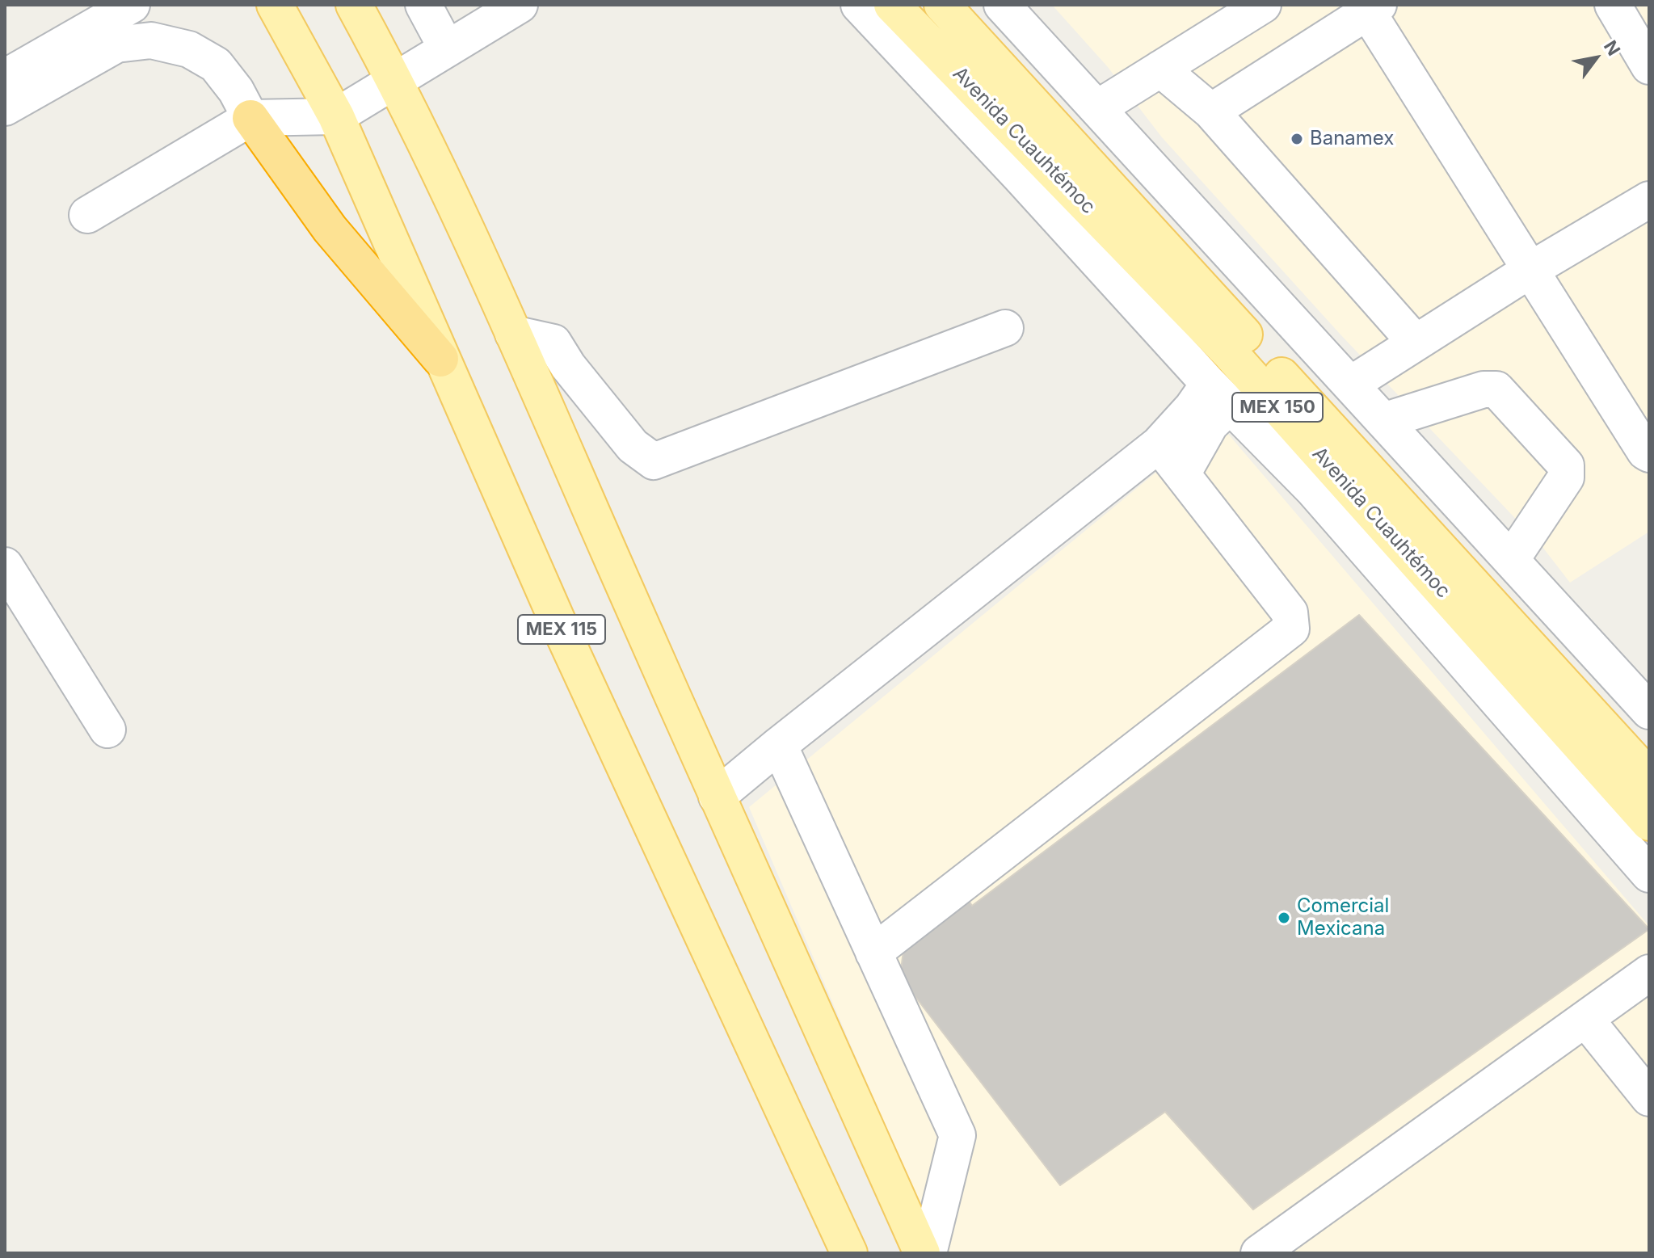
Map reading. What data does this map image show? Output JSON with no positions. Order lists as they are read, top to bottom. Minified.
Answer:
{"streets":{"main road":["Avenida Cuauhtémoc","MEX 150","MEX 115"]},"places":["Banamex","Comercial Mexicana"],"north":"top right"}
